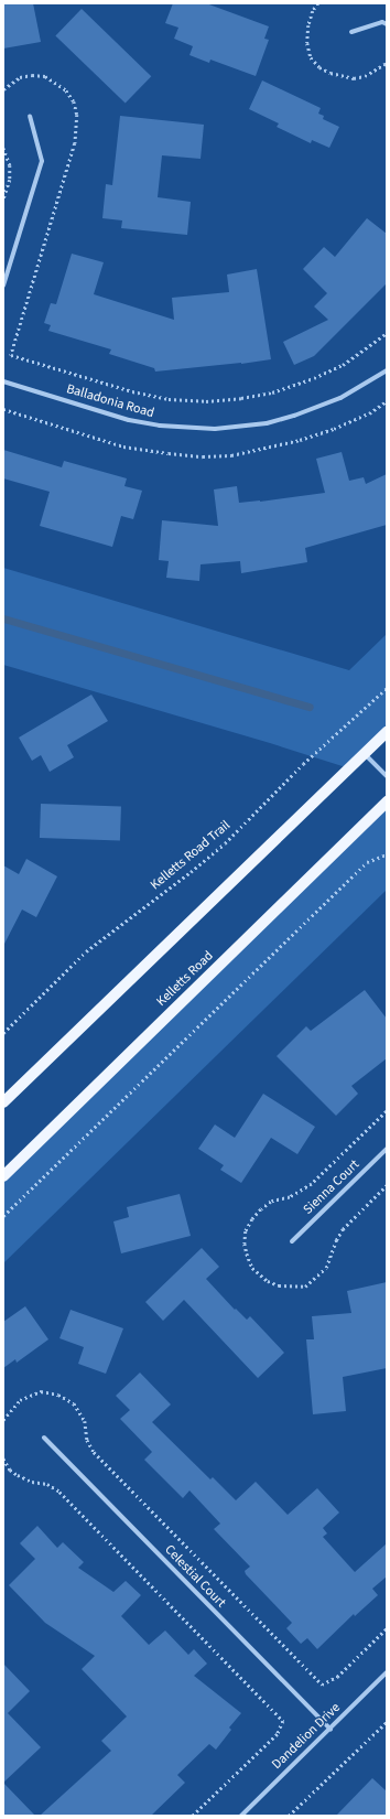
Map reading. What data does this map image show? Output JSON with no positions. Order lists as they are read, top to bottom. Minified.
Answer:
{"streets":{"main road":["Kelletts Road"],"street":["Balladonia Road","Sienna Court","Celestial Court","Dandelion Drive"],"path":["Kelletts Road Trail"]},"crossings":[["Celestial Court","Dandelion Drive"]]}
